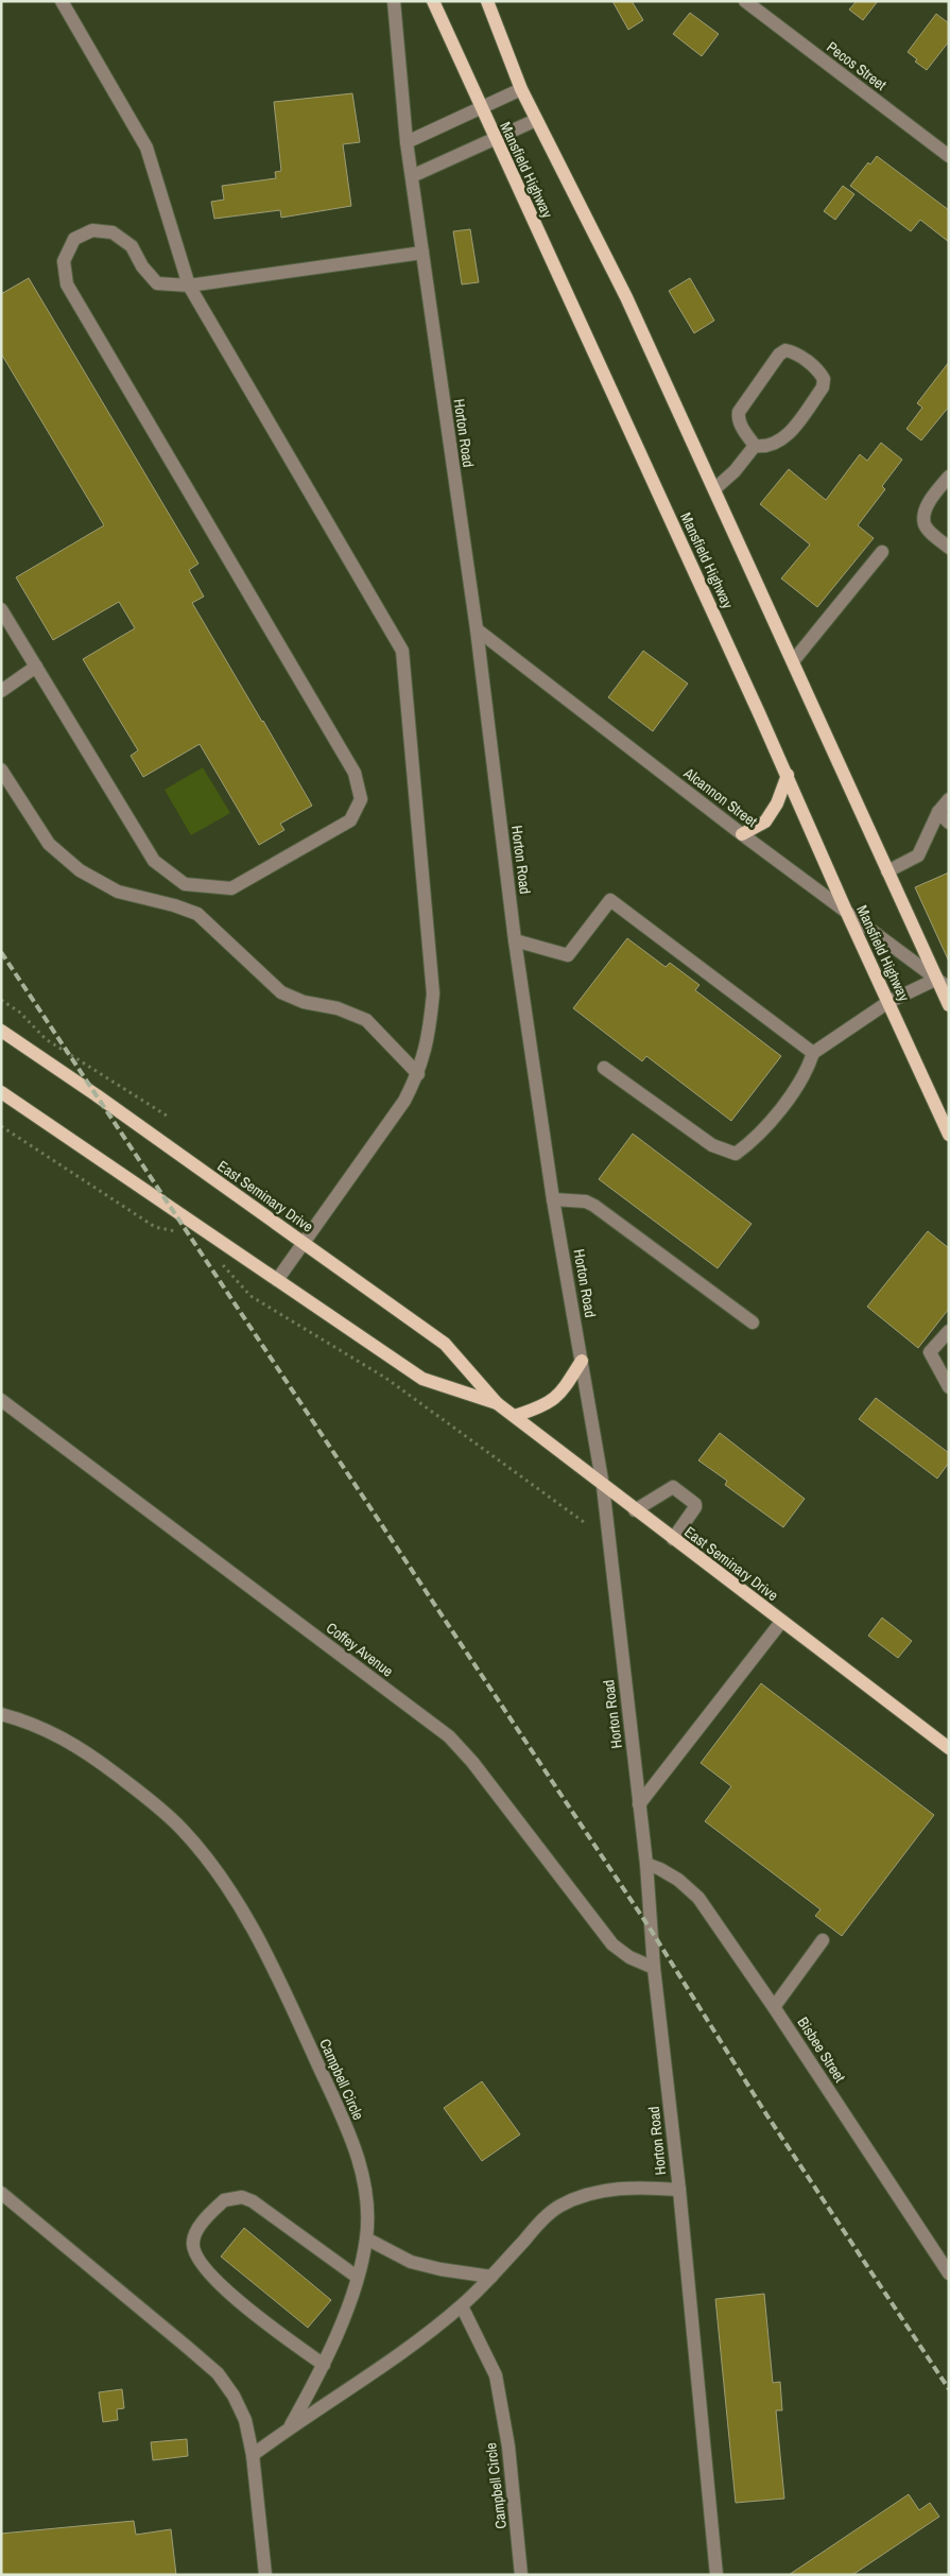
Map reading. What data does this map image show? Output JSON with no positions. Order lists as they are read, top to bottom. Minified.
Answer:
{"streets":{"main road":["Mansfield Highway","East Seminary Drive"],"street":["Pecos Street","Horton Road","Alcannon Street","Coffey Avenue","Bisbee Street","Campbell Circle"]},"crossings":[["Mansfield Highway","Alcannon Street"],["Horton Road","Alcannon Street"],["Horton Road","East Seminary Drive"],["Horton Road","Coffey Avenue"],["Horton Road","Bisbee Street"]]}
